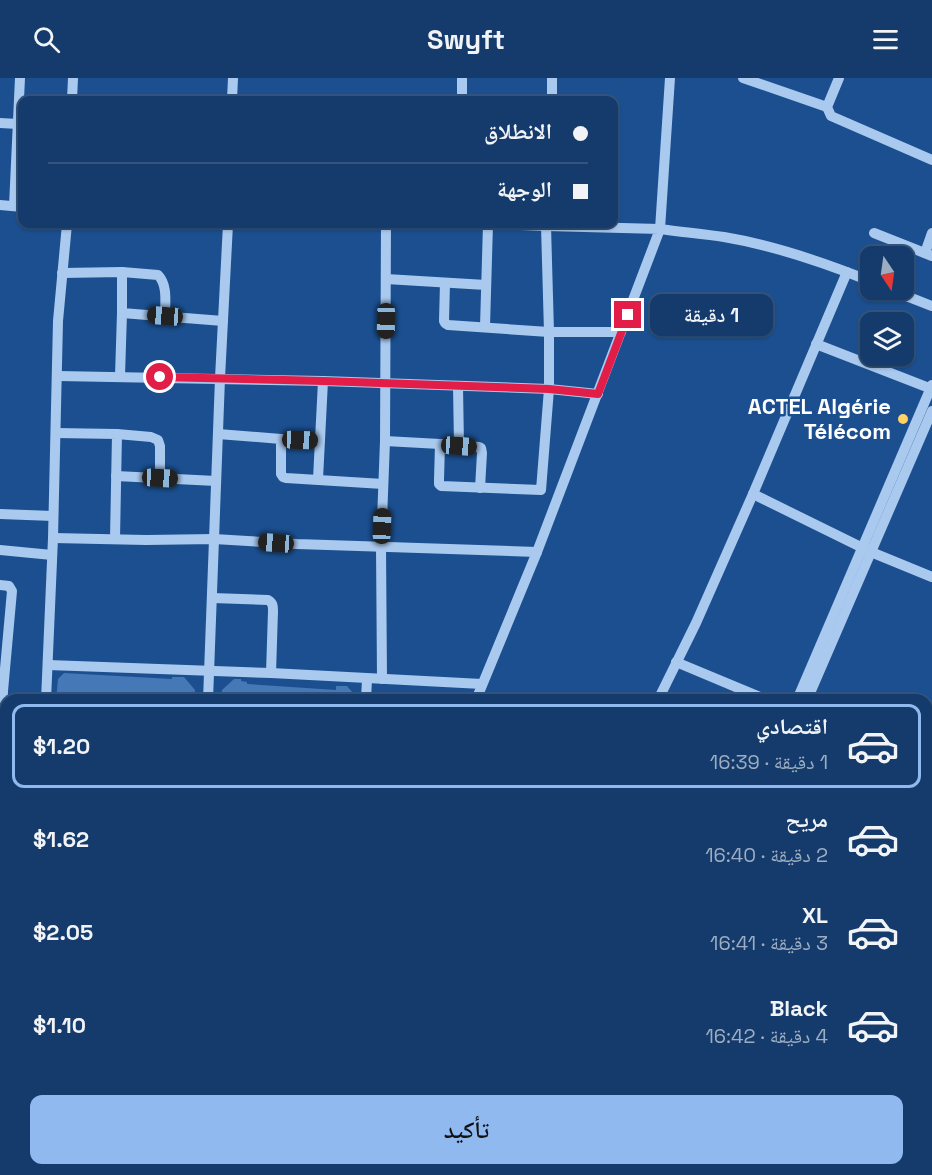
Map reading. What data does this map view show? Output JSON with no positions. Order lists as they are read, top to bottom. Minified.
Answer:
{"places":["ACTEL Algérie Télécom"],"north":"bottom","page":{"header":"Swyft","banner":["الانطلاق","الوجهة"],"bubble":"1 دقيقة","list":[{"name":"اقتصادي","note":"1 دقيقة · 16:39","value":"$1.20"},{"name":"مريح","note":"2 دقيقة · 16:40","value":"$1.62"},{"name":"XL","note":"3 دقيقة · 16:41","value":"$2.05"},{"name":"Black","note":"4 دقيقة · 16:42","value":"$1.10"}],"buttons":"تأكيد"}}
